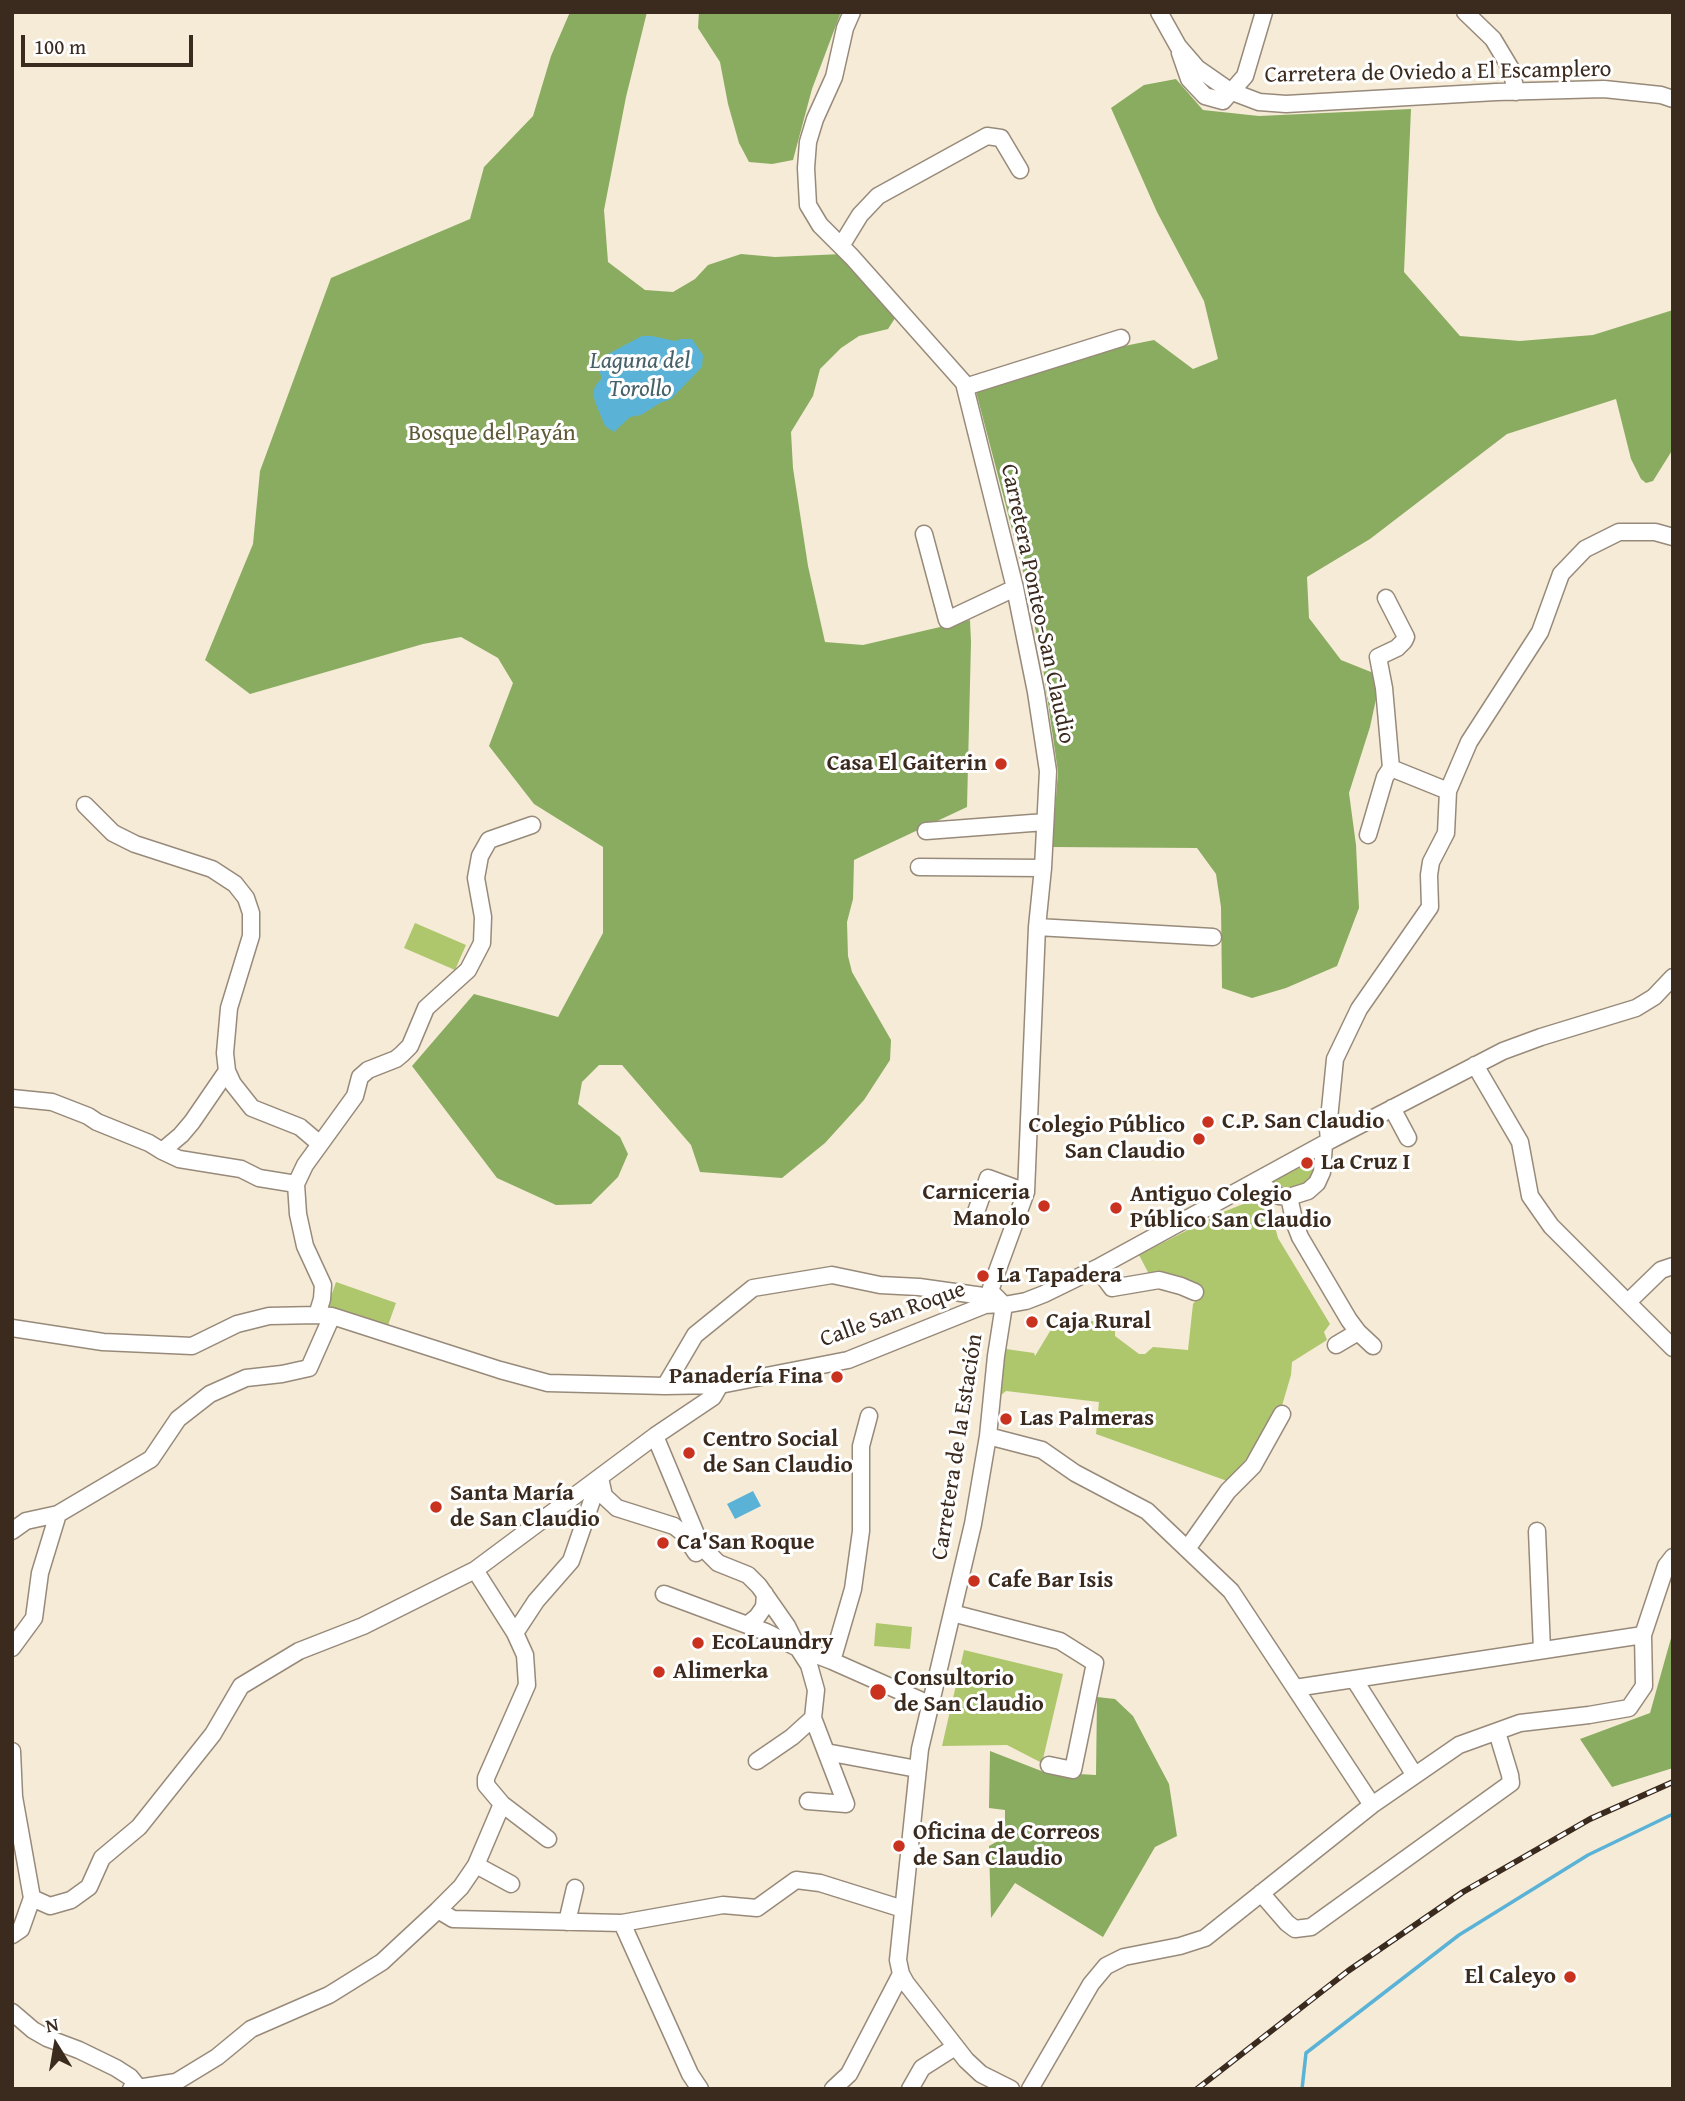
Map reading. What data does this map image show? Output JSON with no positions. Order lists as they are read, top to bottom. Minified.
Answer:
{"streets":{"street":["Carretera de Oviedo a El Escamplero","Carretera Ponteo-San Claudio","Calle San Roque","Carretera de la Estación"]},"crossings":[["Carretera Ponteo-San Claudio","Calle San Roque"],["Carretera Ponteo-San Claudio","Carretera de la Estación"],["Calle San Roque","Carretera de la Estación"]],"water":["Laguna del Torollo"],"parks":["Bosque del Payán"],"places":["Casa El Gaiterin","C.P. San Claudio","Colegio Público San Claudio","La Cruz I","Carniceria Manolo","Antiguo Colegio Público San Claudio","La Tapadera","Caja Rural","Panadería Fina","Las Palmeras","Centro Social de San Claudio","Santa María de San Claudio","Ca'San Roque","Cafe Bar Isis","EcoLaundry","Alimerka","Consultorio de San Claudio","Oficina de Correos de San Claudio","El Caleyo"],"scale_bar":"100 m","north":"top"}
